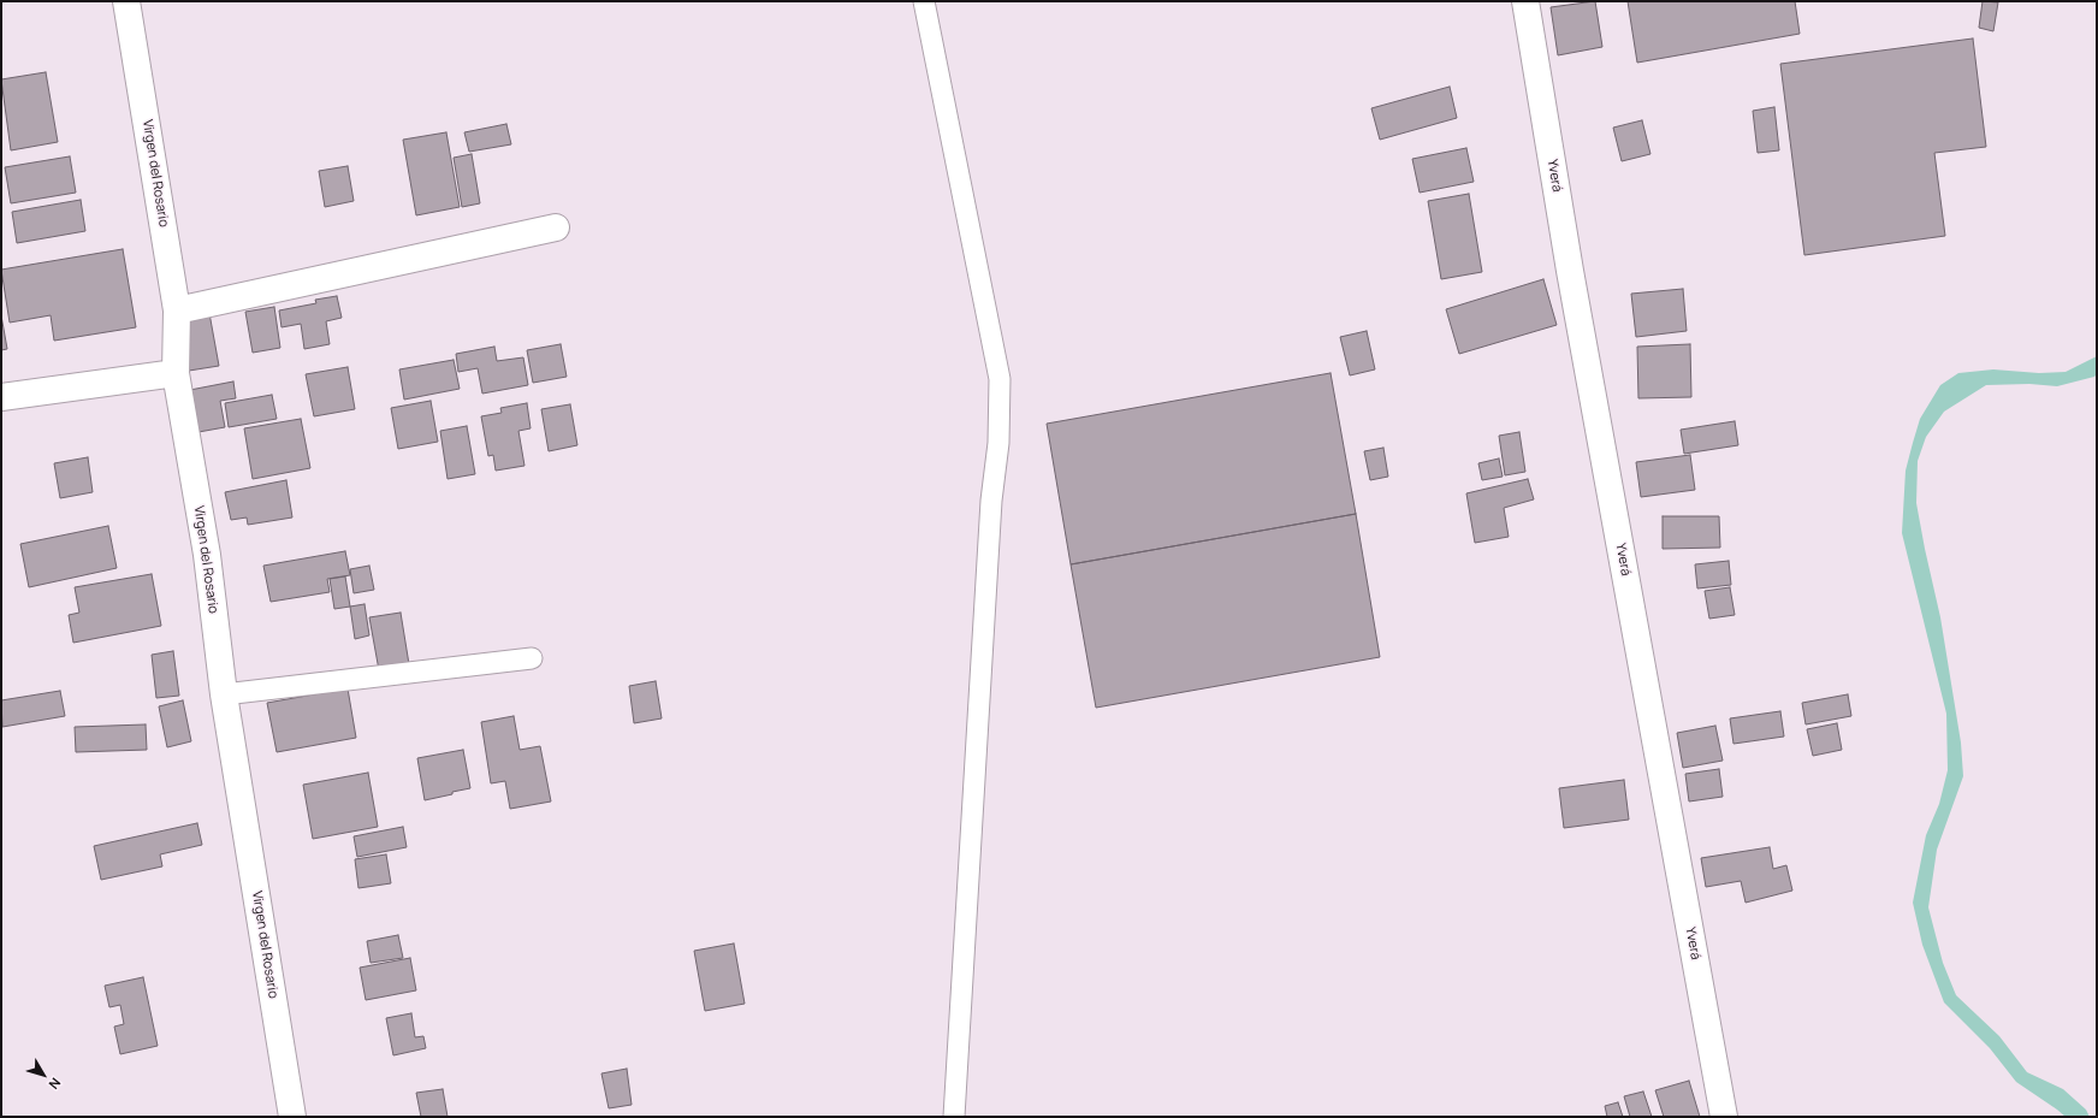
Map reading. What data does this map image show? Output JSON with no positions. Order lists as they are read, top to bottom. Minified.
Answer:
{"streets":{"street":["Virgen del Rosario","Yverá"]},"north":"bottom right"}
